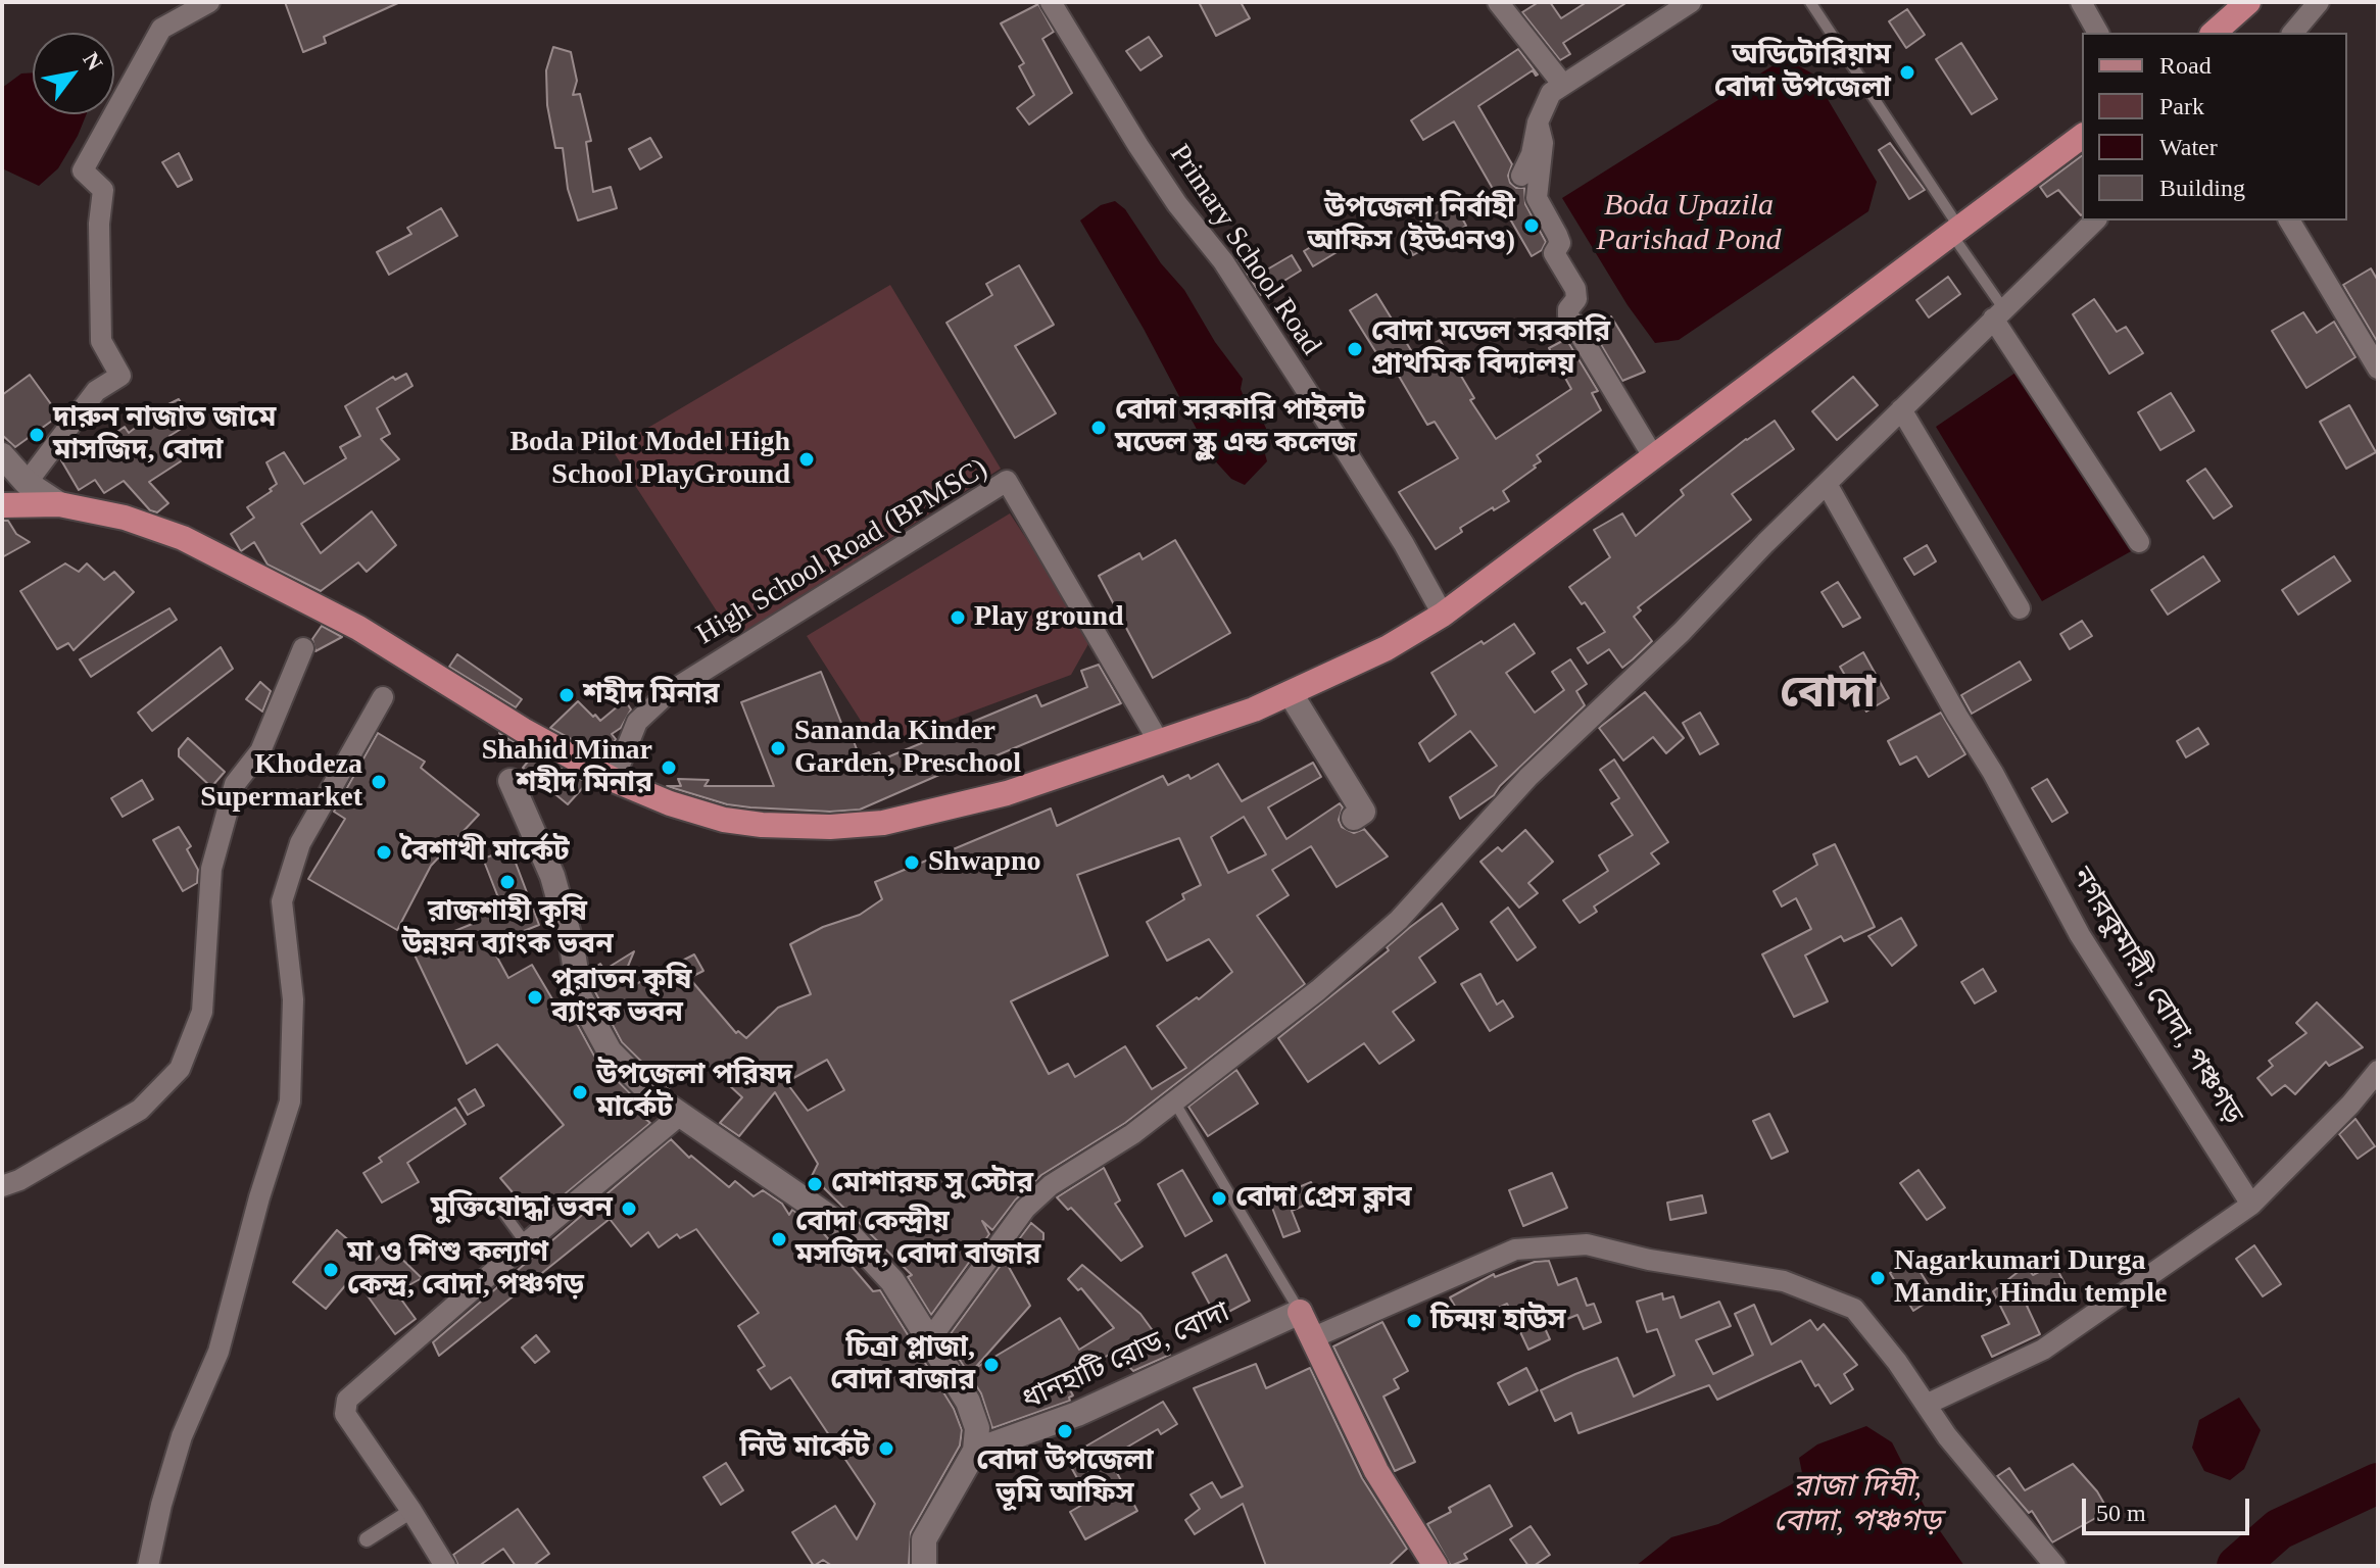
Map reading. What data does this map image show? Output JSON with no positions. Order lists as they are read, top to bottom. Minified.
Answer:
{"streets":{"street":["Primary School Road","High School Road (BPMSC)","নগরকুমারী, বোদা, পঞ্চগড়","ধানহাটি রোড, বোদা"]},"districts":["বোদা"],"water":["Boda Upazila Parishad Pond","রাজা দিঘী, বোদা, পঞ্চগড়"],"places":["অডিটোরিয়াম বোদা উপজেলা","উপজেলা নির্বাহী আফিস (ইউএনও)","বোদা মডেল সরকারি প্রাথমিক বিদ্যালয়","বোদা সরকারি পাইলট মডেল স্কুল এন্ড কলেজ","দারুন নাজাত জামে মাসজিদ, বোদা","Boda Pilot Model High School PlayGround","Play ground","শহীদ মিনার","Sananda Kinder Garden, Preschool","Shahid Minar শহীদ মিনার","Khodeza Supermarket","বৈশাখী মার্কেট","Shwapno","রাজশাহী কৃষি উন্নয়ন ব্যাংক ভবন","পুরাতন কৃষি ব্যাংক ভবন","উপজেলা পরিষদ মার্কেট","মোশারফ সু স্টোর","বোদা প্রেস ক্লাব","মুক্তিযোদ্ধা ভবন","বোদা কেন্দ্রীয় মসজিদ, বোদা বাজার","মা ও শিশু কল্যাণ কেন্দ্র, বোদা, পঞ্চগড়","Nagarkumari Durga Mandir, Hindu temple","চিন্ময় হাউস","চিত্রা প্লাজা, বোদা বাজার","বোদা উপজেলা ভূমি আফিস","নিউ মার্কেট"],"legend":["Road","Park","Water","Building"],"scale_bar":"50 m","north":"top right"}
